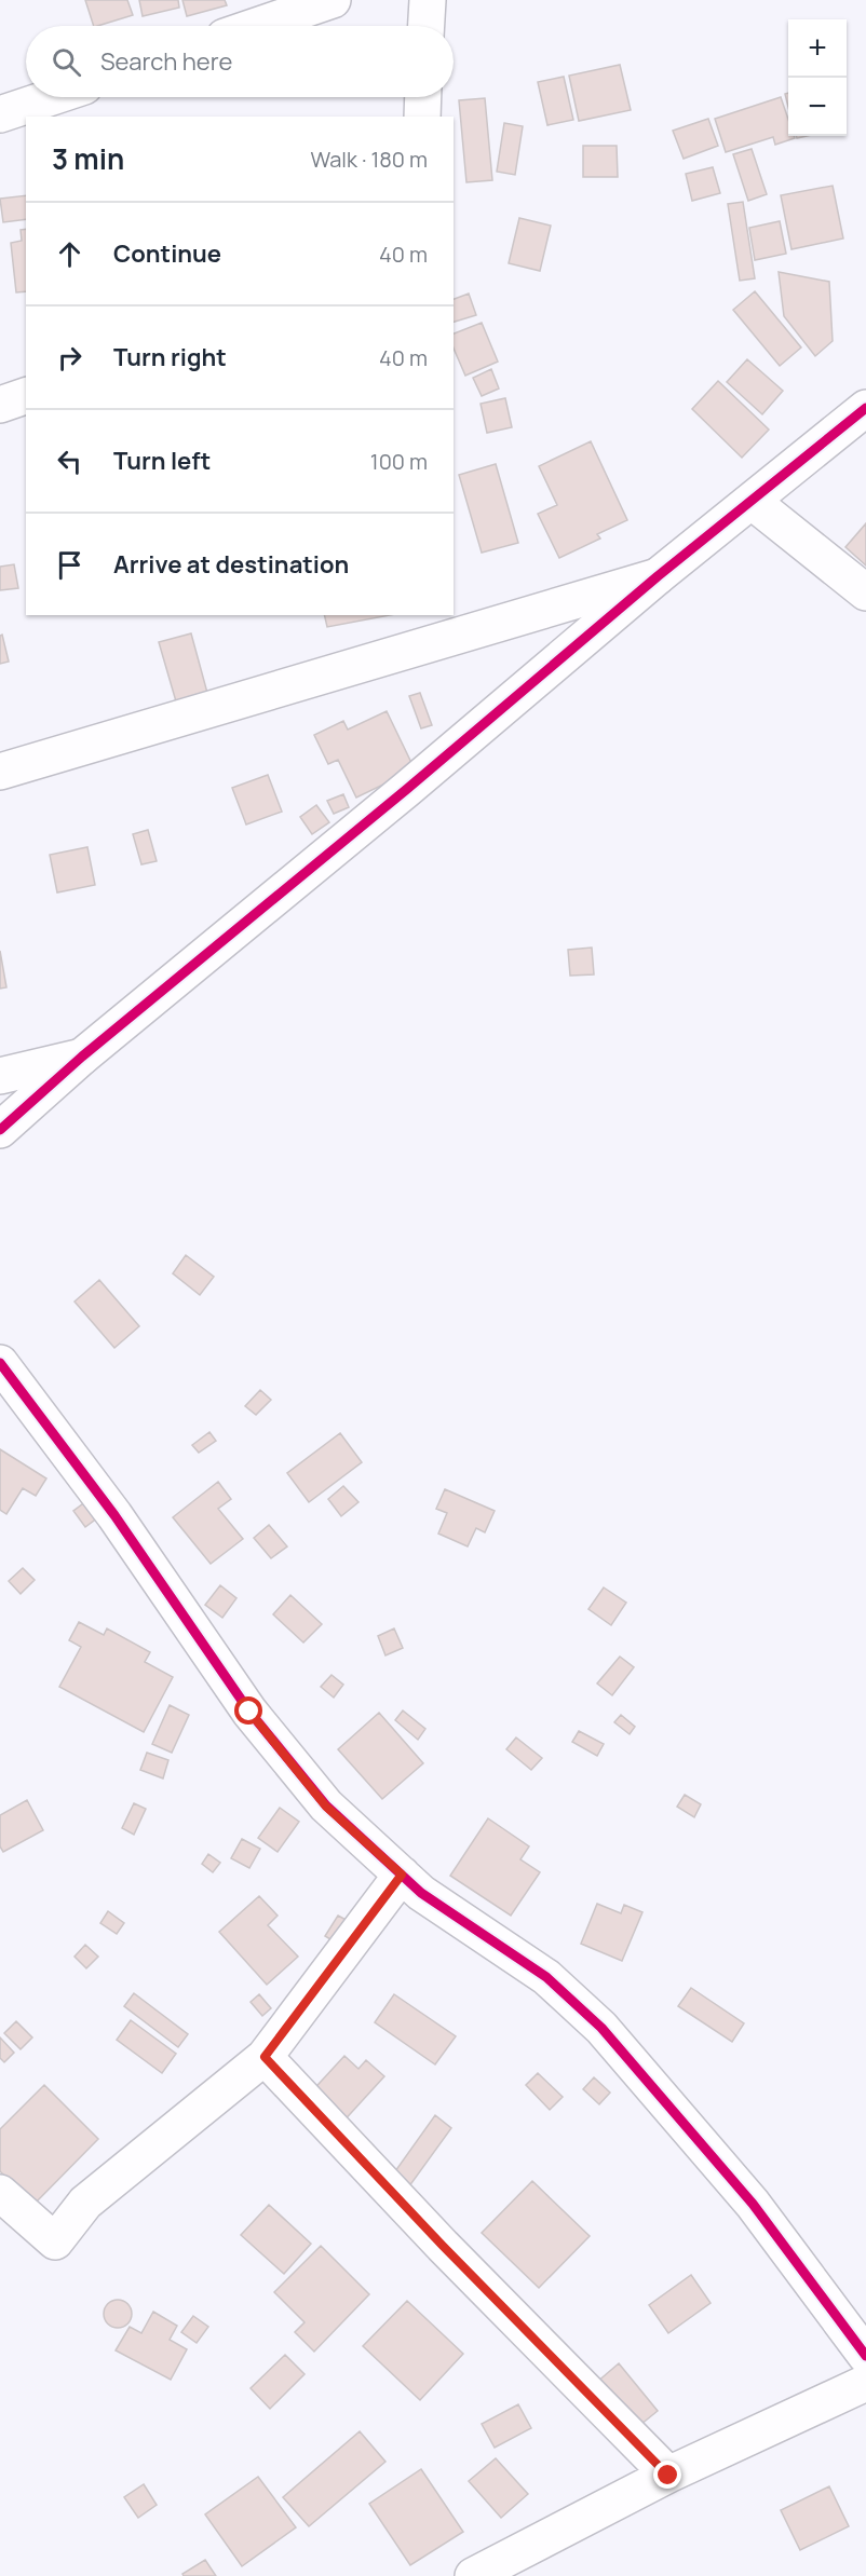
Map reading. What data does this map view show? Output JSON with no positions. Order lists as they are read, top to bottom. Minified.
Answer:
{"page":{"map_buttons":["+","−"],"search":"Search here","heading":["3 min","Walk · 180 m"],"list":[["Continue","40 m"],["Turn right","40 m"],["Turn left","100 m"],"Arrive at destination"]}}
